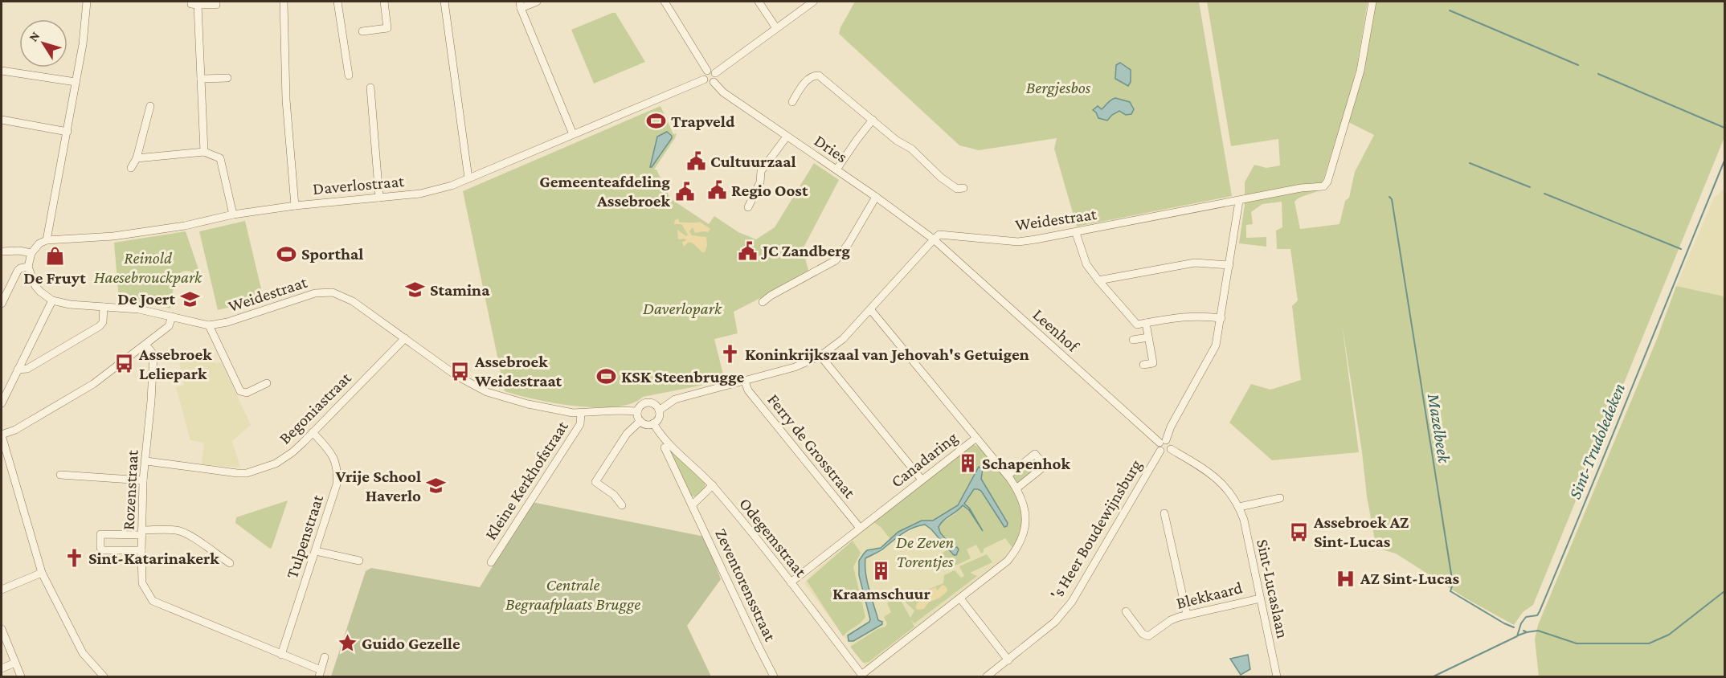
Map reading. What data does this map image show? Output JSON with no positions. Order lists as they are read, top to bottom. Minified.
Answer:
{"streets":{"street":["Dries","Daverlostraat","Weidestraat","Leenhof","Begoniastraat","Ferry de Grosstraat","Canadaring","Kleine Kerkhofstraat","Rozenstraat","'s Heer Boudewijnsburg","Tulpenstraat","Odegemstraat","Zeventorensstraat","Sint-Lucaslaan","Blekkaard"]},"crossings":[["Dries","Daverlostraat"],["Dries","Weidestraat"],["Dries","Leenhof"],["Weidestraat","Leenhof"],["Weidestraat","Begoniastraat"],["Weidestraat","Kleine Kerkhofstraat"],["Weidestraat","'s Heer Boudewijnsburg"],["Weidestraat","Odegemstraat"],["Leenhof","'s Heer Boudewijnsburg"],["Leenhof","Sint-Lucaslaan"],["Begoniastraat","Rozenstraat"],["Begoniastraat","Tulpenstraat"],["Ferry de Grosstraat","Canadaring"],["Canadaring","Odegemstraat"],["Rozenstraat","Tulpenstraat"],["'s Heer Boudewijnsburg","Sint-Lucaslaan"],["Sint-Lucaslaan","Blekkaard"]],"water":["Mazelbeek","Sint-Trudoledeken"],"parks":["Bergjesbos","Reinold Haesebrouckpark","Daverlopark","De Zeven Torentjes","Centrale Begraafplaats Brugge"],"places":{"sports":["Trapveld","Sporthal","KSK Steenbrugge"],"public building":["Cultuurzaal","Regio Oost","Gemeenteafdeling Assebroek","JC Zandberg"],"shop":["De Fruyt"],"school or university":["Stamina","De Joert","Vrije School Haverlo"],"church":["Koninkrijkszaal van Jehovah's Getuigen","Sint-Katarinakerk"],"bus stop":["Assebroek Leliepark","Assebroek Weidestraat","Assebroek AZ Sint-Lucas"],"building":["Schapenhok","Kraamschuur"],"hospital":["AZ Sint-Lucas"],"place":["Guido Gezelle"]},"north":"top left"}
